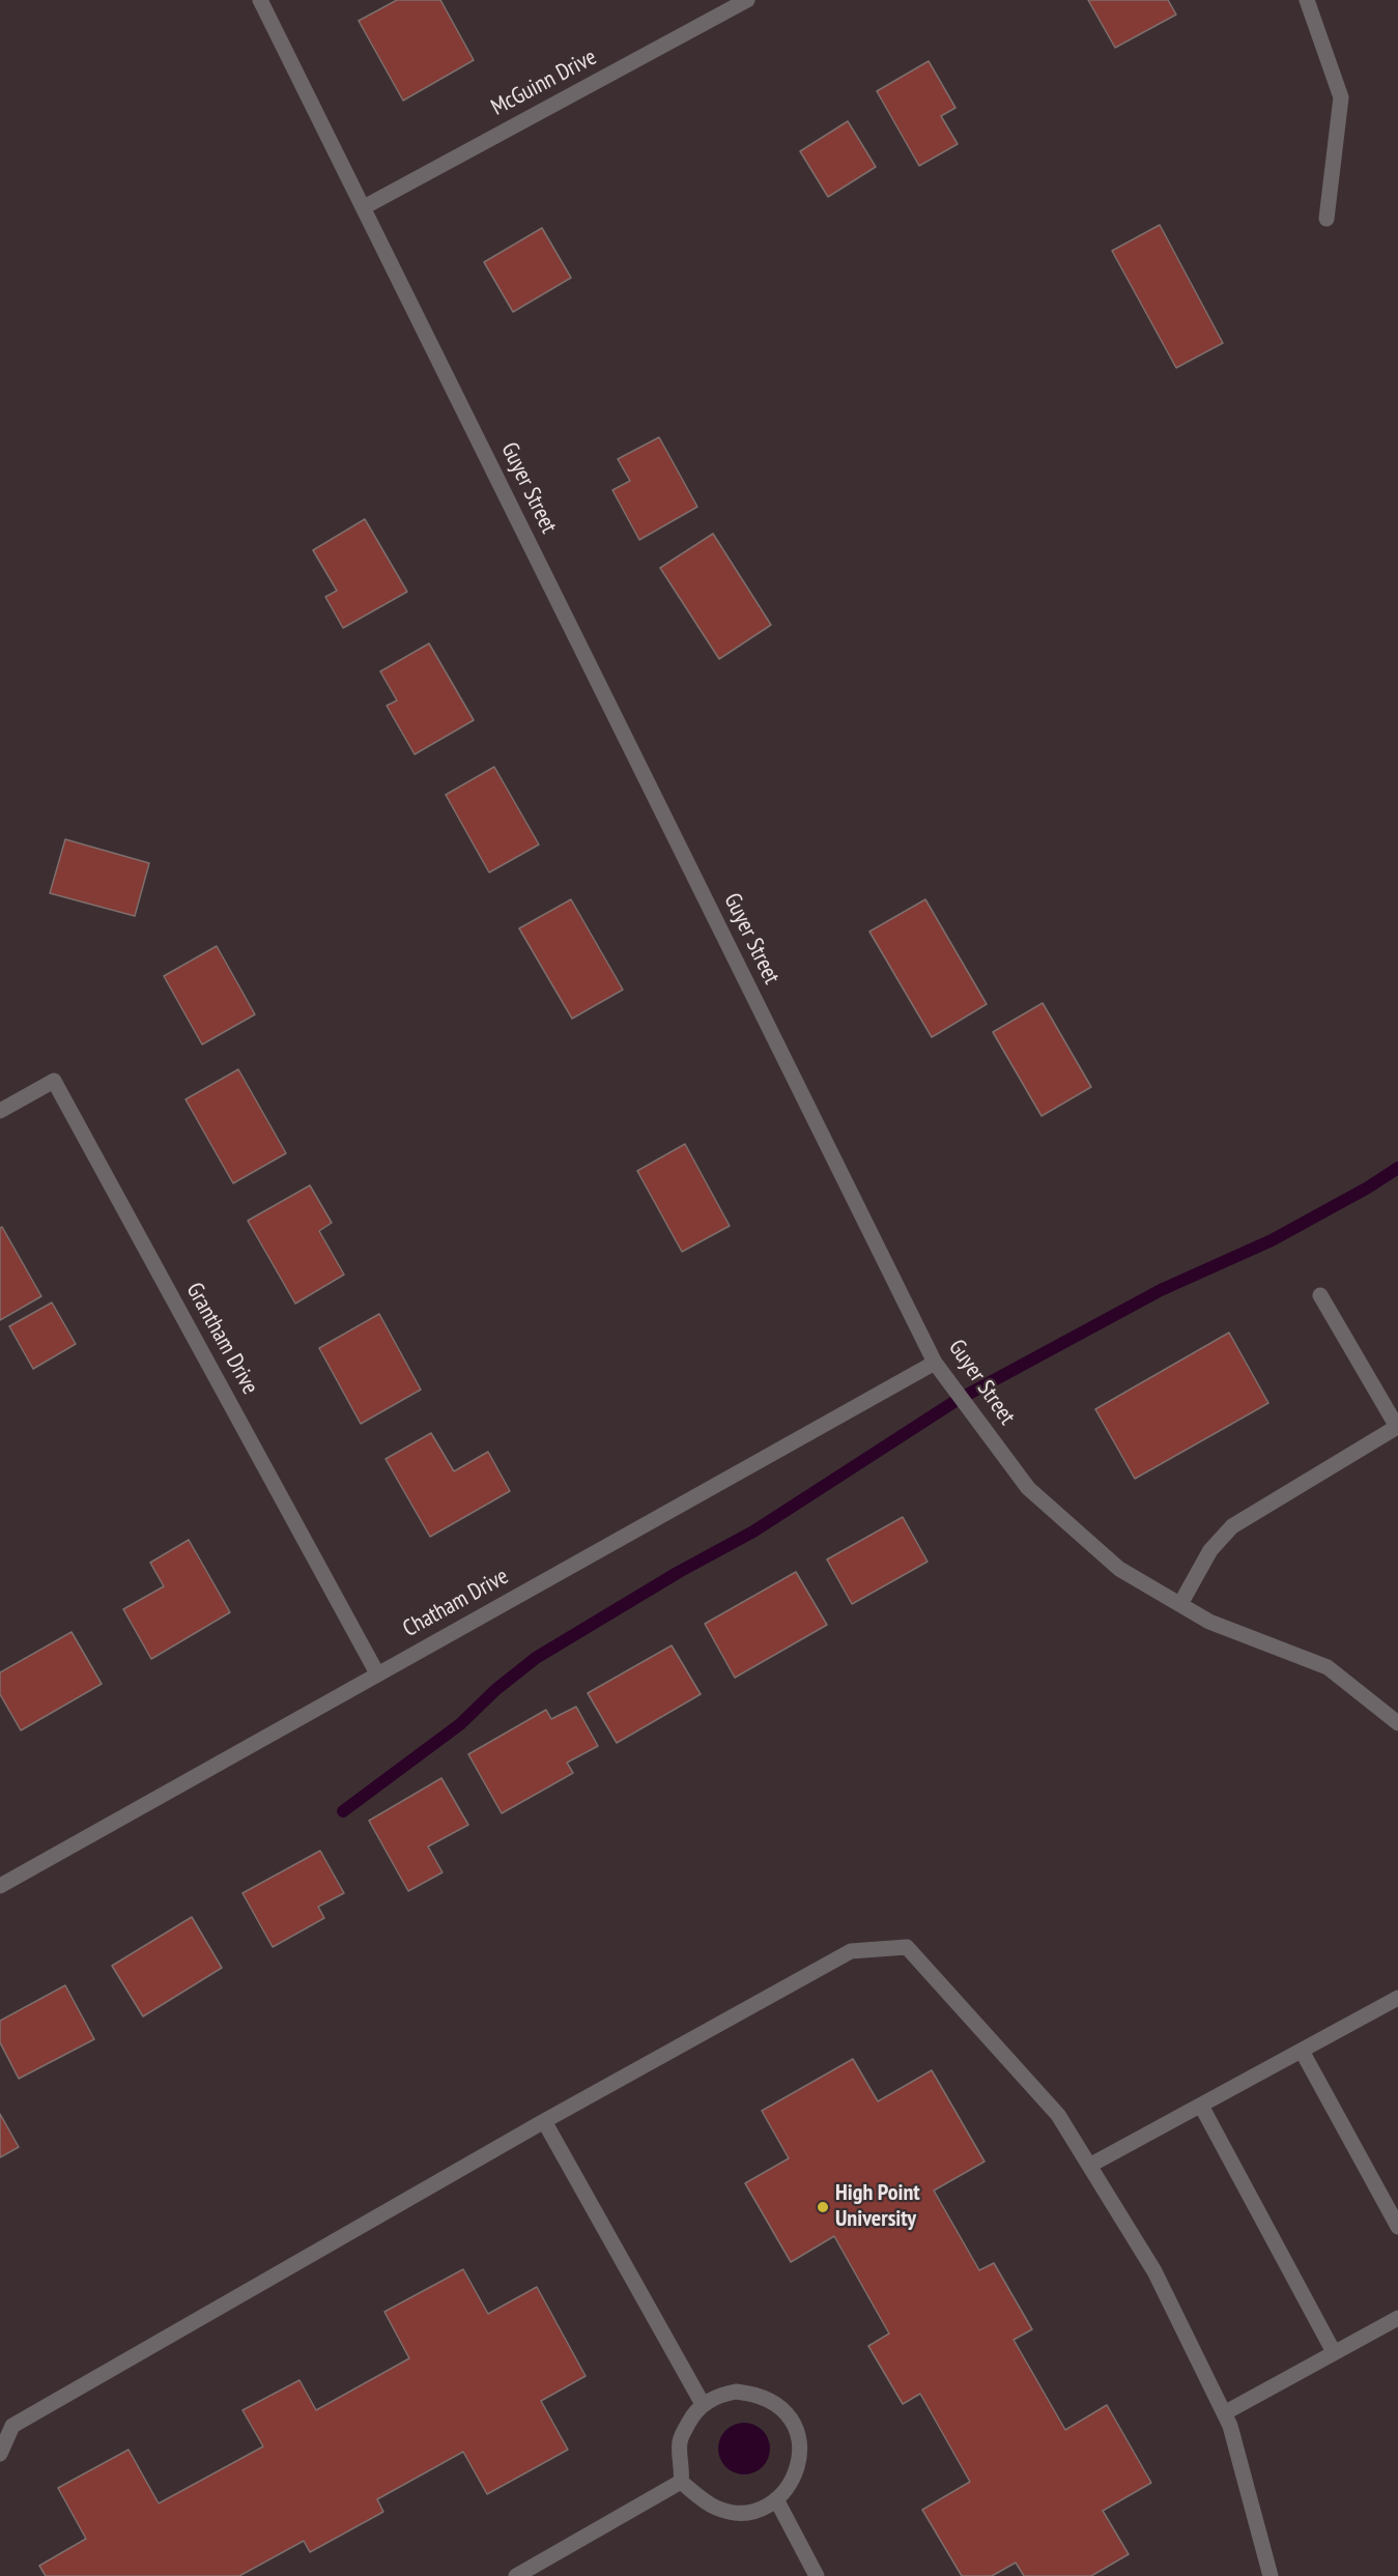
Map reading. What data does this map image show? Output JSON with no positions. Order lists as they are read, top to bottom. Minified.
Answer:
{"streets":{"street":["McGuinn Drive","Guyer Street","Grantham Drive","Chatham Drive"]},"crossings":[["McGuinn Drive","Guyer Street"],["Guyer Street","Chatham Drive"],["Grantham Drive","Chatham Drive"]],"places":["High Point University"]}
